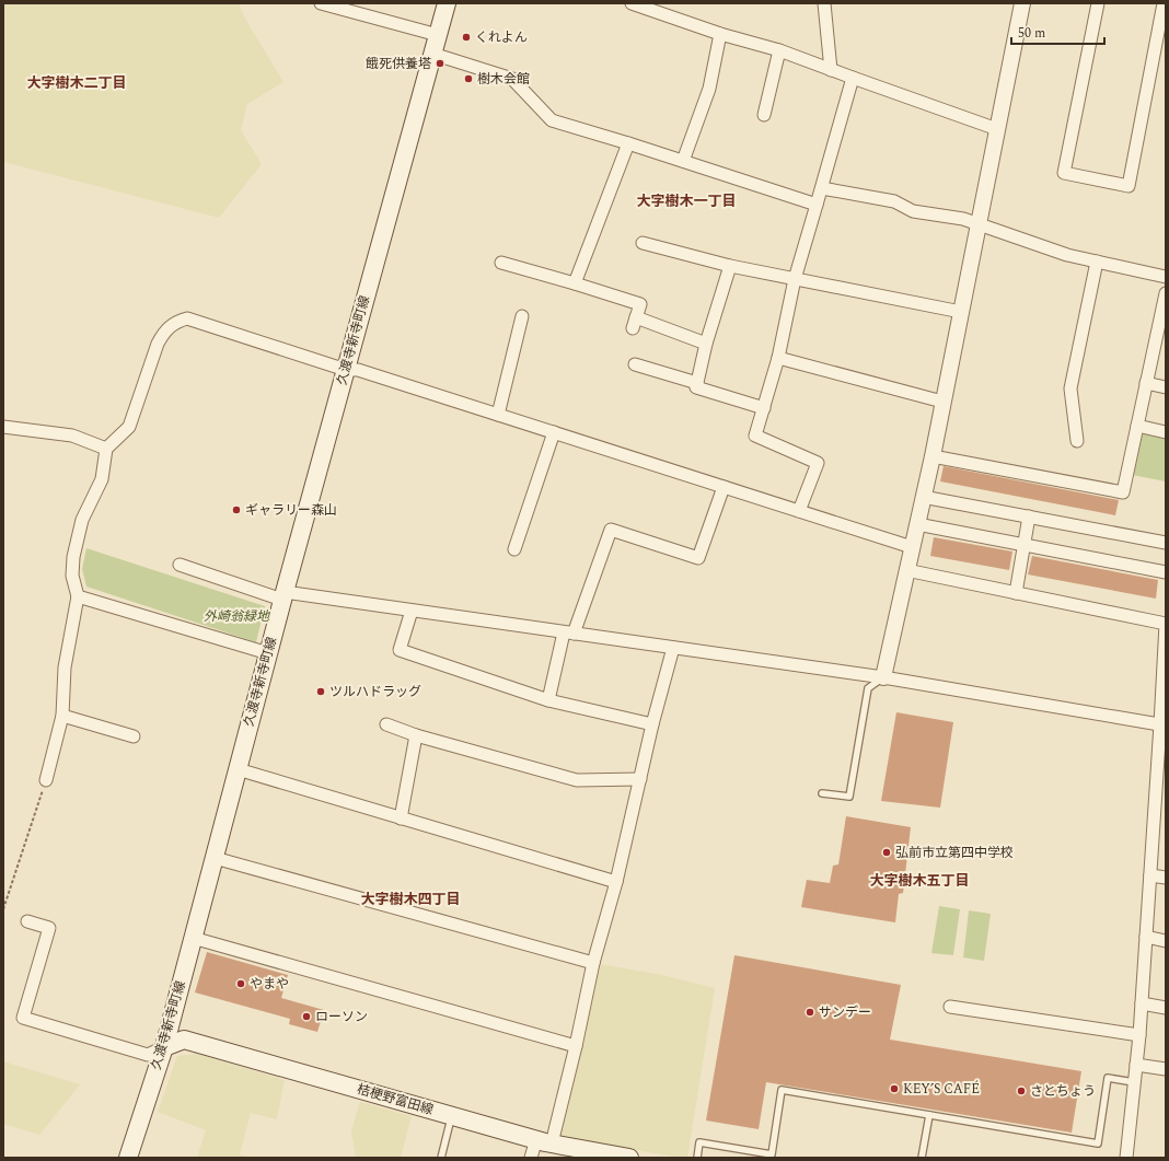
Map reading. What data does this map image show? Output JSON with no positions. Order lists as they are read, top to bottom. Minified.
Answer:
{"streets":{"main road":["久渡寺新寺町線","桔梗野富田線"]},"crossings":[["久渡寺新寺町線","桔梗野富田線"]],"districts":["大字樹木二丁目","大字樹木一丁目","大字樹木五丁目","大字樹木四丁目"],"parks":["外崎翁緑地"],"places":["くれよん","餓死供養塔","樹木会館","ギャラリー森山","ツルハドラッグ","弘前市立第四中学校","やまや","サンデー","ローソン","KEY’S CAFÉ","さとちょう"],"scale_bar":"50 m"}
